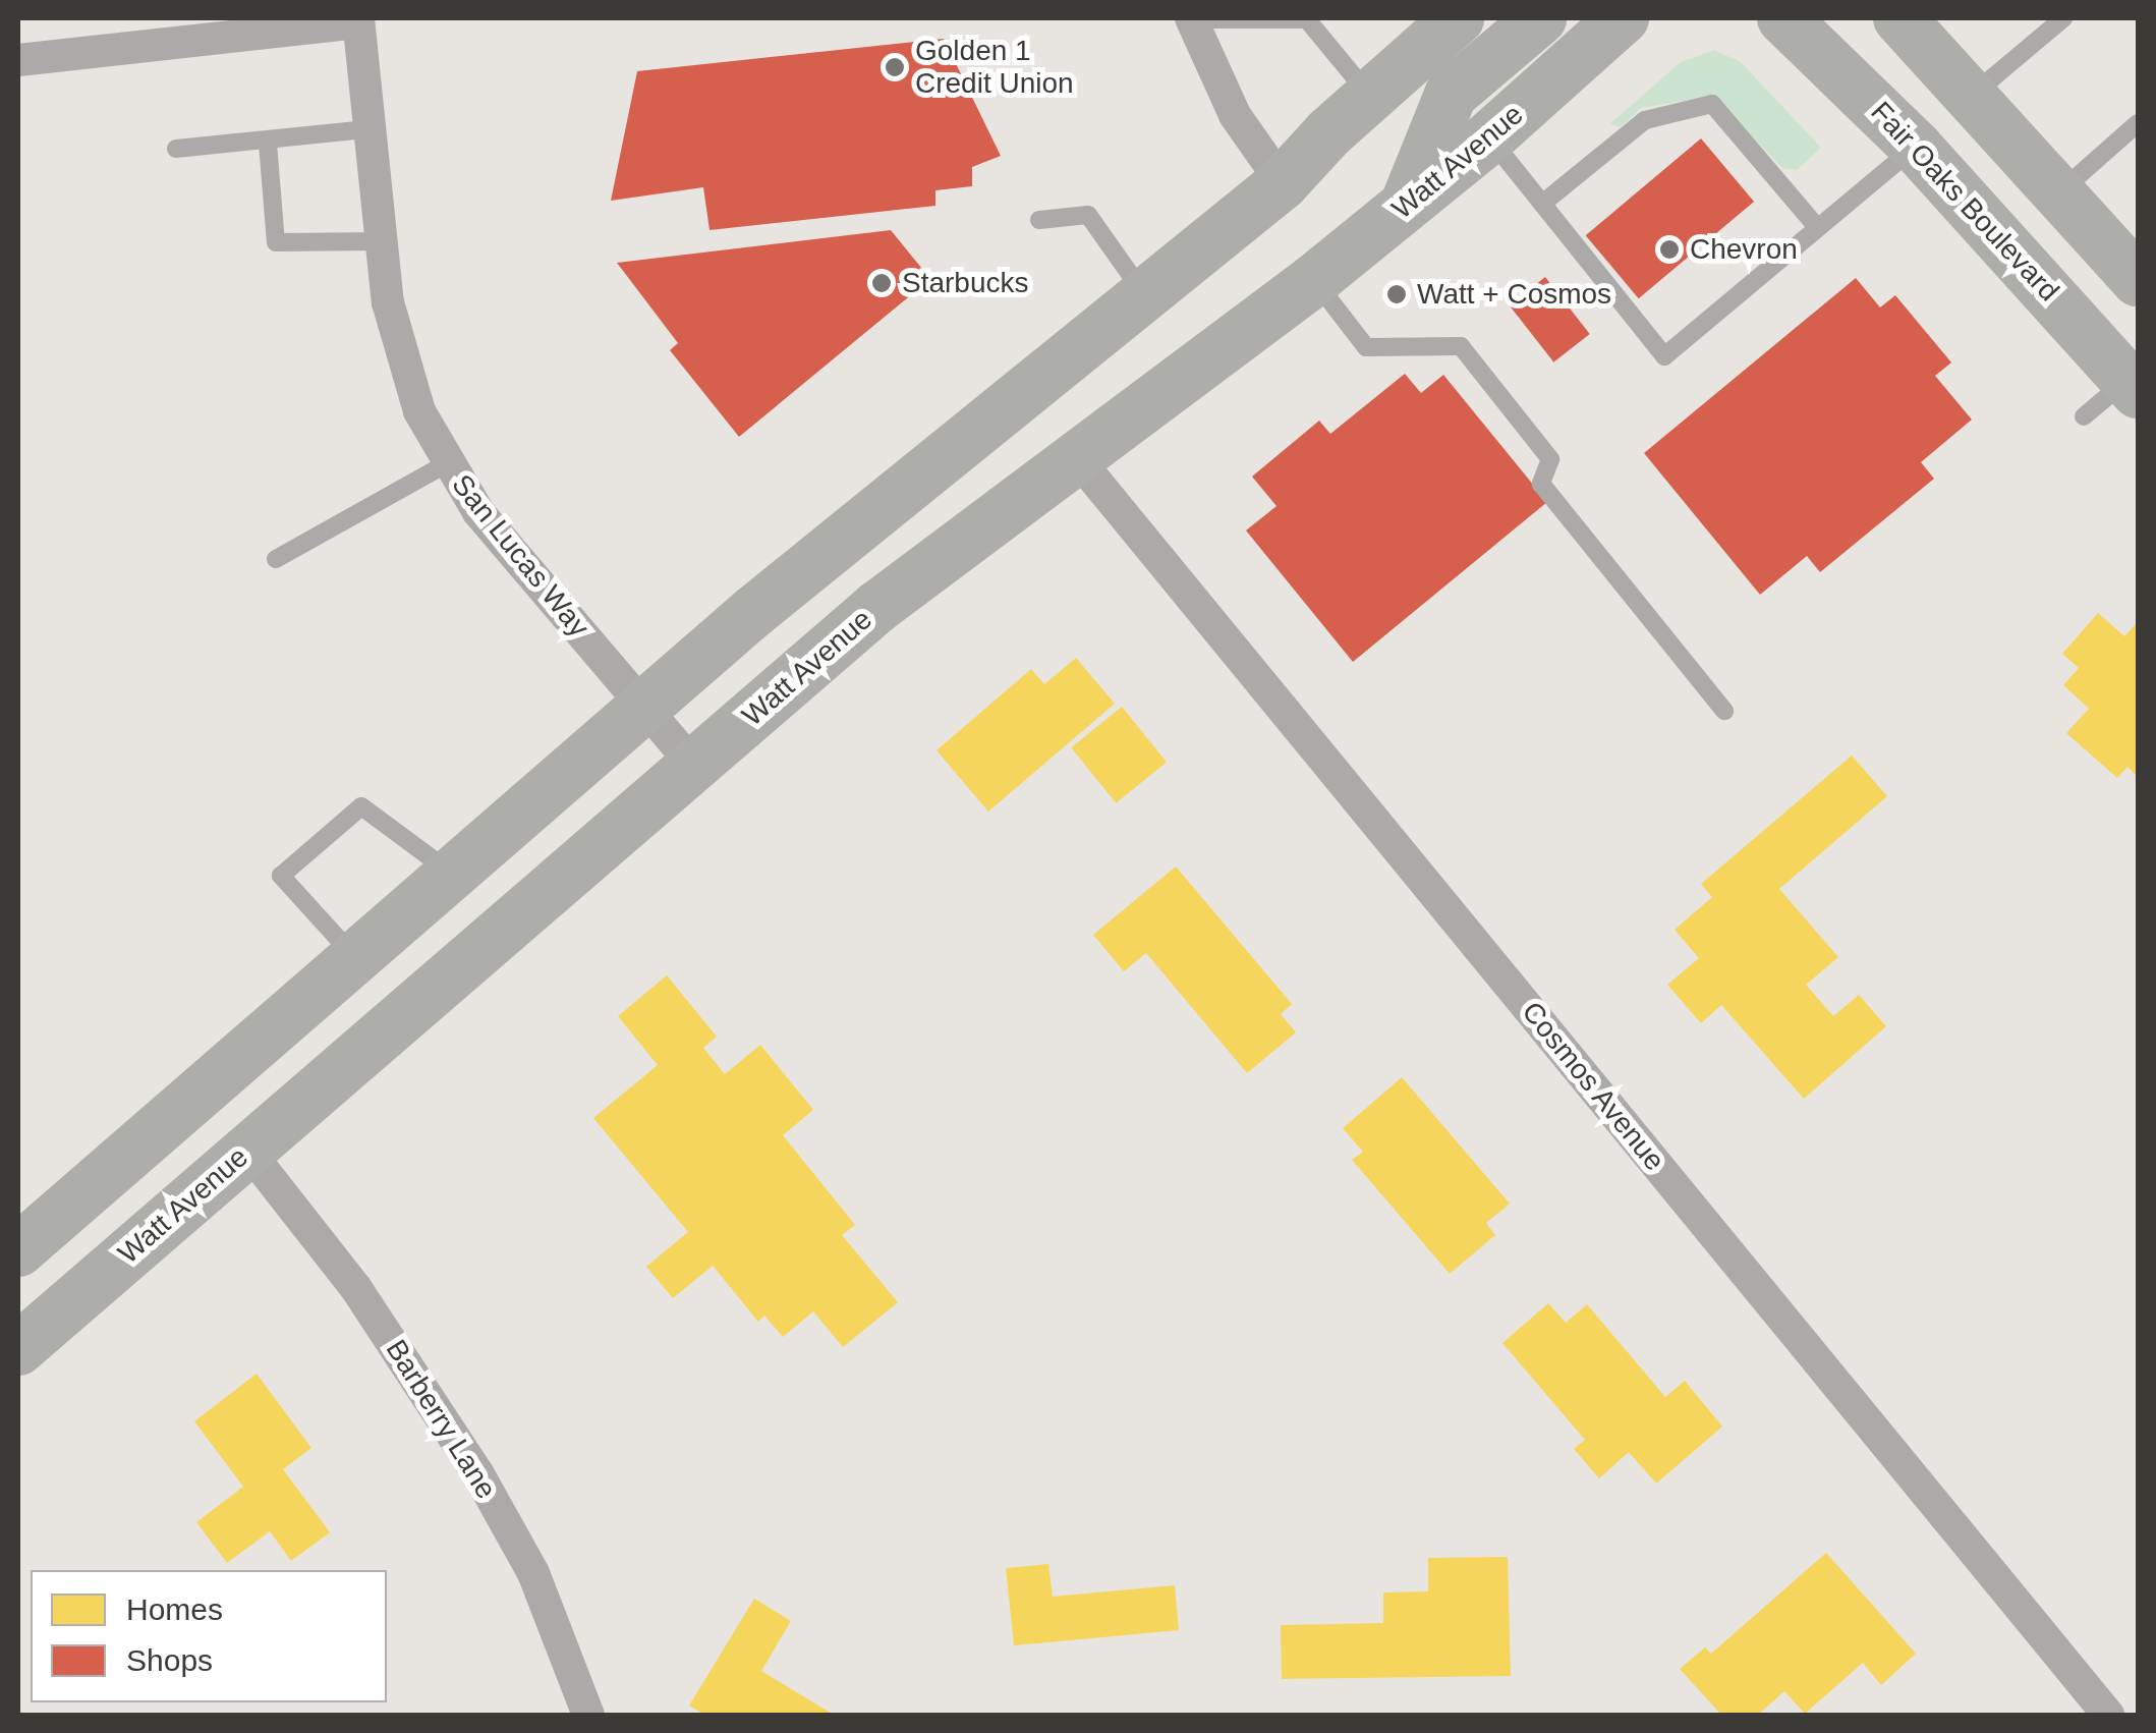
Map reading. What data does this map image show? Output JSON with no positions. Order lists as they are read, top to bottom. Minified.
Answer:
{"streets":{"main road":["Watt Avenue","Fair Oaks Boulevard"],"street":["San Lucas Way","Cosmos Avenue","Barberry Lane"]},"crossings":[["Watt Avenue","San Lucas Way"],["Watt Avenue","Cosmos Avenue"],["Watt Avenue","Barberry Lane"]],"places":["Golden 1 Credit Union","Chevron","Starbucks","Watt + Cosmos"],"legend":["Homes","Shops"]}
